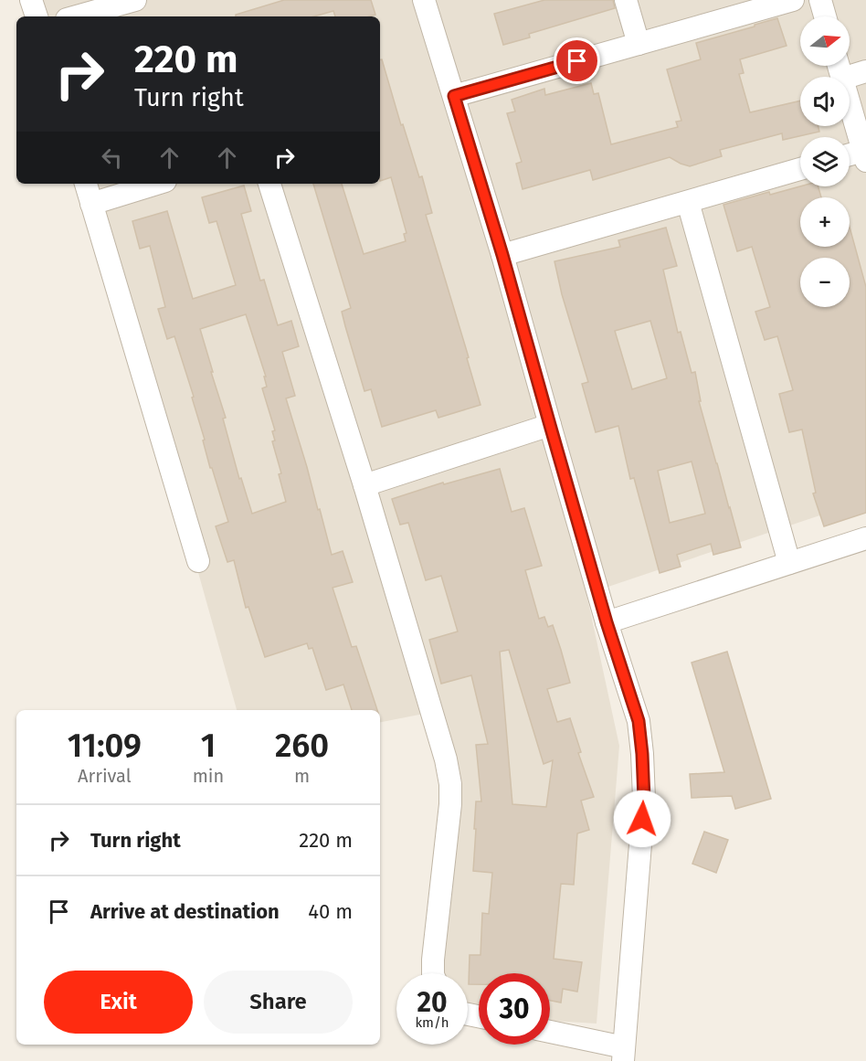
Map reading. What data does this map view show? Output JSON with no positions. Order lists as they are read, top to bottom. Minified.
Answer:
{"north":"right","page":{"map_buttons":["+","−"],"turn":["220 m","Turn right"],"eta":["11:09","Arrival","1","min","260","m"],"list":[{"name":"Turn right","value":"220 m"},{"name":"Arrive at destination","value":"40 m"}],"buttons":["Exit","Share"],"speed":"20 km/h","limit":"30"}}
